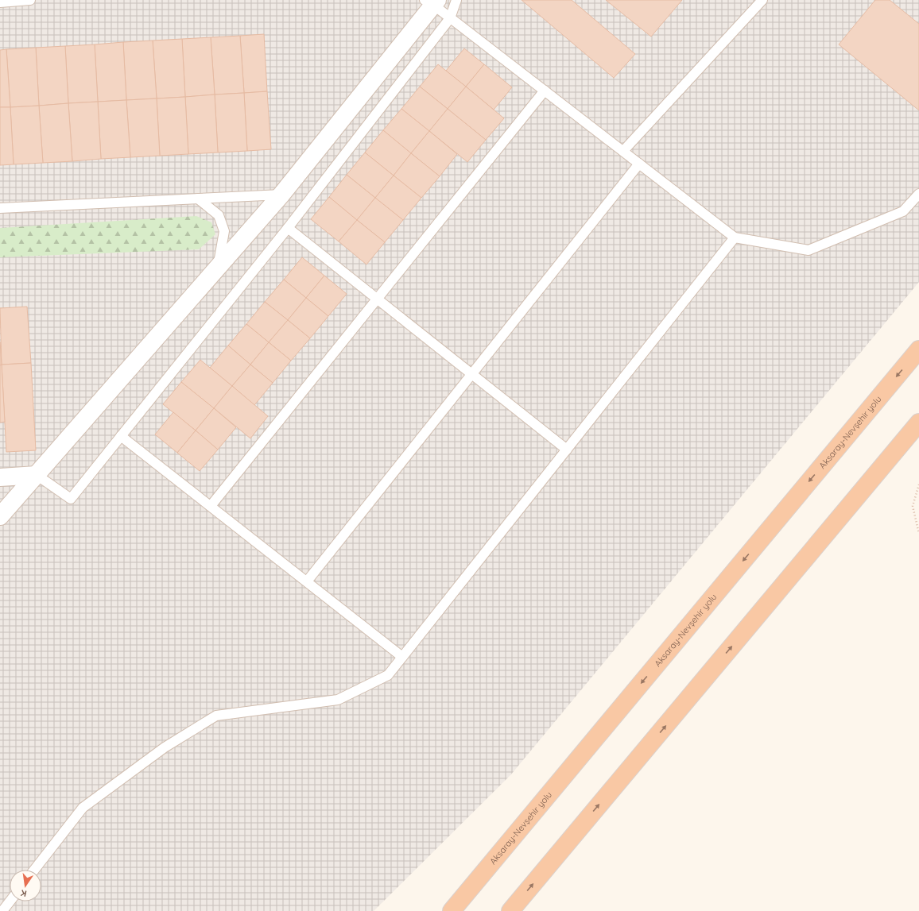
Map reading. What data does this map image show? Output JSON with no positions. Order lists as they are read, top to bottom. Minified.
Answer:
{"streets":{"highway":["Aksaray-Nevşehir yolu"]},"north":"bottom"}
